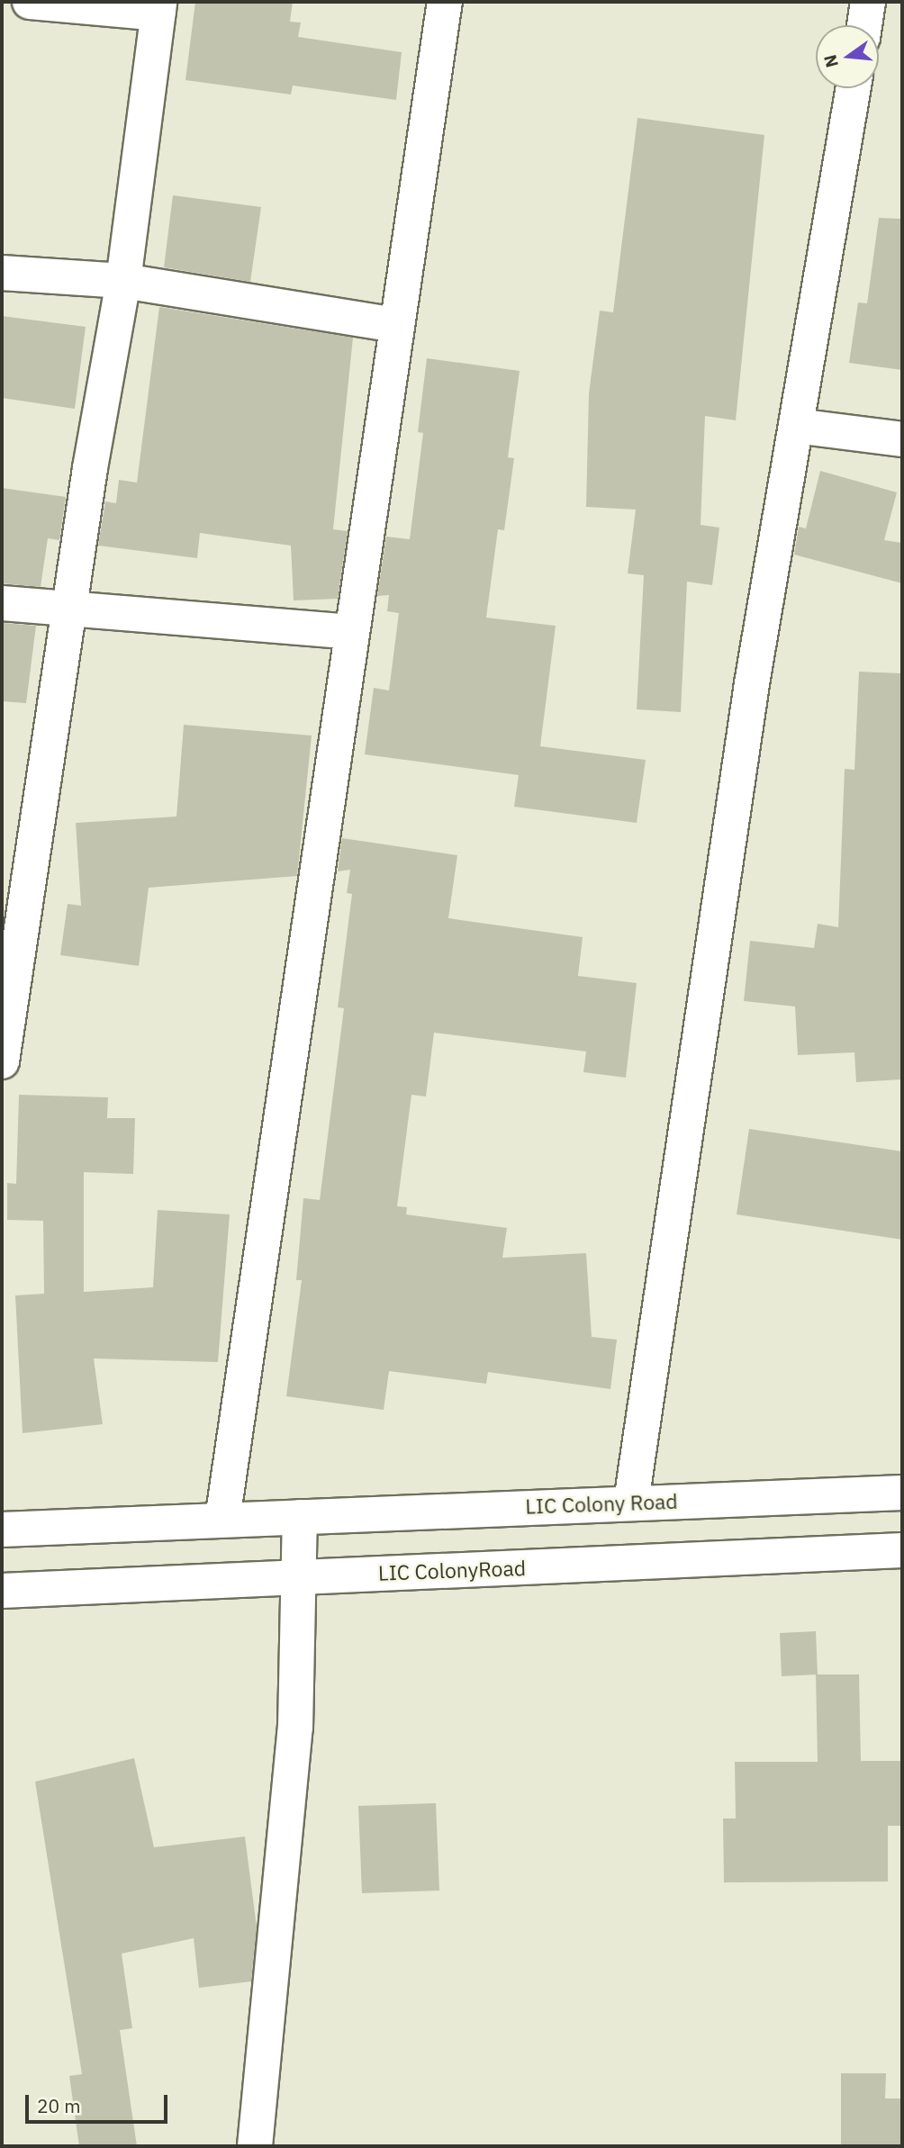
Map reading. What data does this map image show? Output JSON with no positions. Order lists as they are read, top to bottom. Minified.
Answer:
{"streets":{"street":["LIC Colony Road","LIC ColonyRoad"]},"scale_bar":"20 m","north":"left"}
